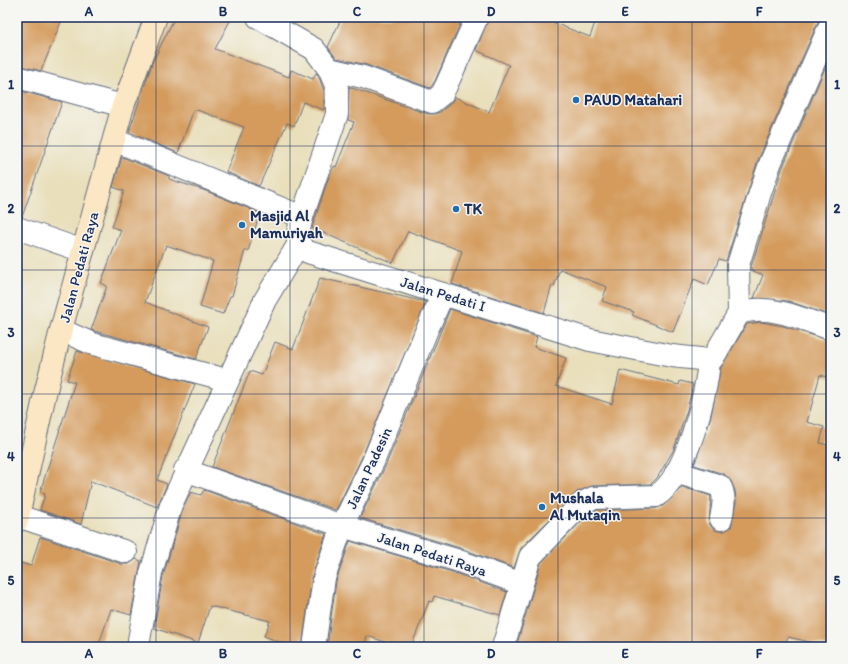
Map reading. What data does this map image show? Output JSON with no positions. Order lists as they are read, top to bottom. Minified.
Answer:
{"streets":{"street":["Jalan Pedati Raya","Jalan Pedati I","Jalan Padesin"]},"crossings":[["Jalan Pedati Raya","Jalan Padesin"],["Jalan Pedati I","Jalan Padesin"]],"places":["PAUD Matahari","TK","Masjid Al Mamuriyah","Mushala Al Mutaqin"],"grid":{"columns":["A","B","C","D","E","F"],"rows":["1","2","3","4","5"]}}
